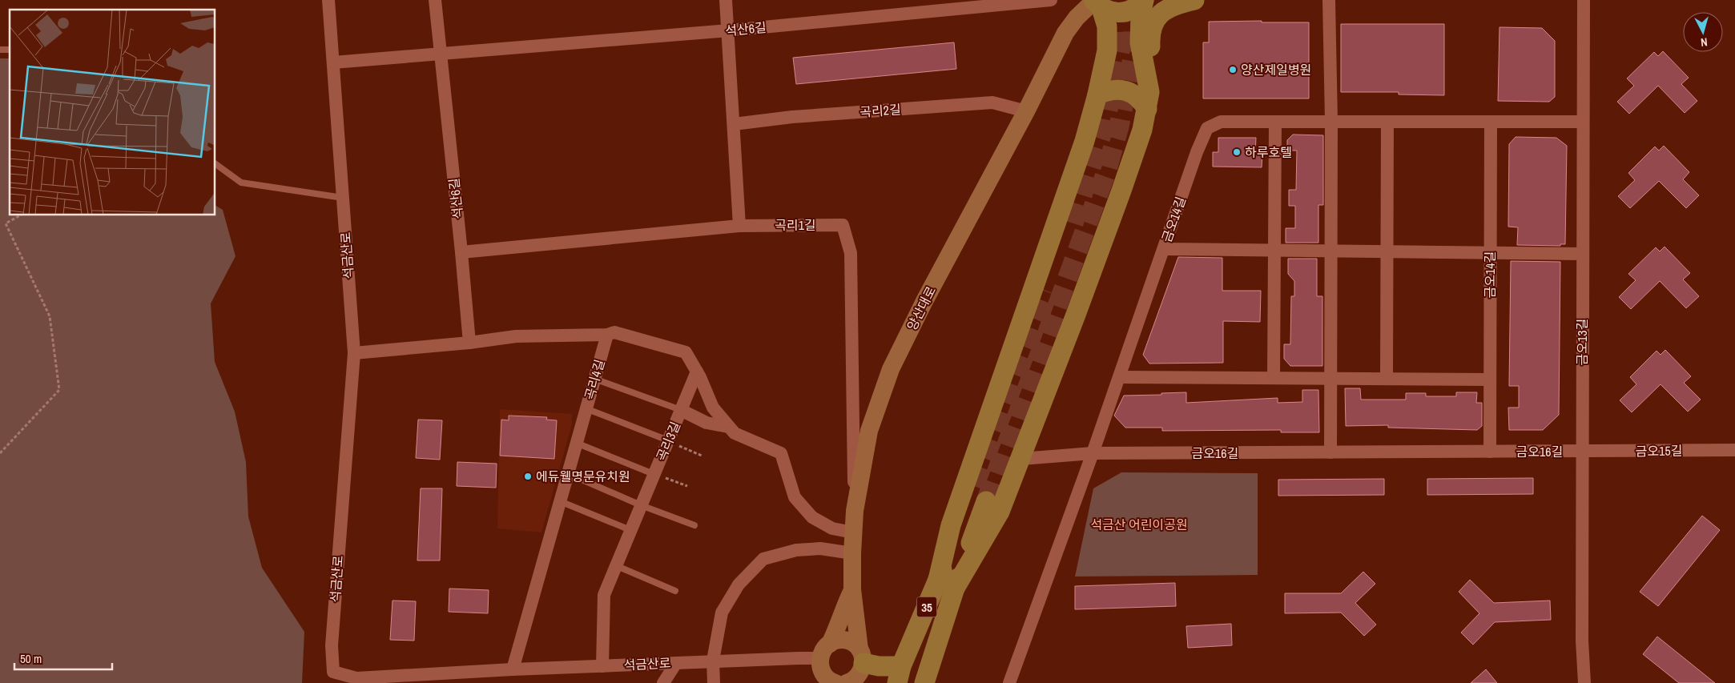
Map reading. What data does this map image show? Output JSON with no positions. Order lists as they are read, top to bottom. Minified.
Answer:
{"streets":{"main road":["양산대로","35"],"street":["석산6길","곡리2길","금오14길","곡리1길","석금산로","금오13길","곡리4길","곡리3길","금오15길","금오16길"]},"crossings":[["석산6길","곡리1길"],["석산6길","석금산로"],["곡리2길","양산대로"],["금오14길","금오13길"],["금오14길","금오16길"],["곡리1길","양산대로"],["석금산로","곡리4길"],["석금산로","곡리3길"],["양산대로","곡리3길"],["금오13길","금오15길"],["금오13길","금오16길"],["금오15길","금오16길"]],"parks":["석금산 어린이공원"],"places":["양산제일병원","하루호텔","에듀웰명문유치원"],"scale_bar":"50 m","north":"bottom"}
